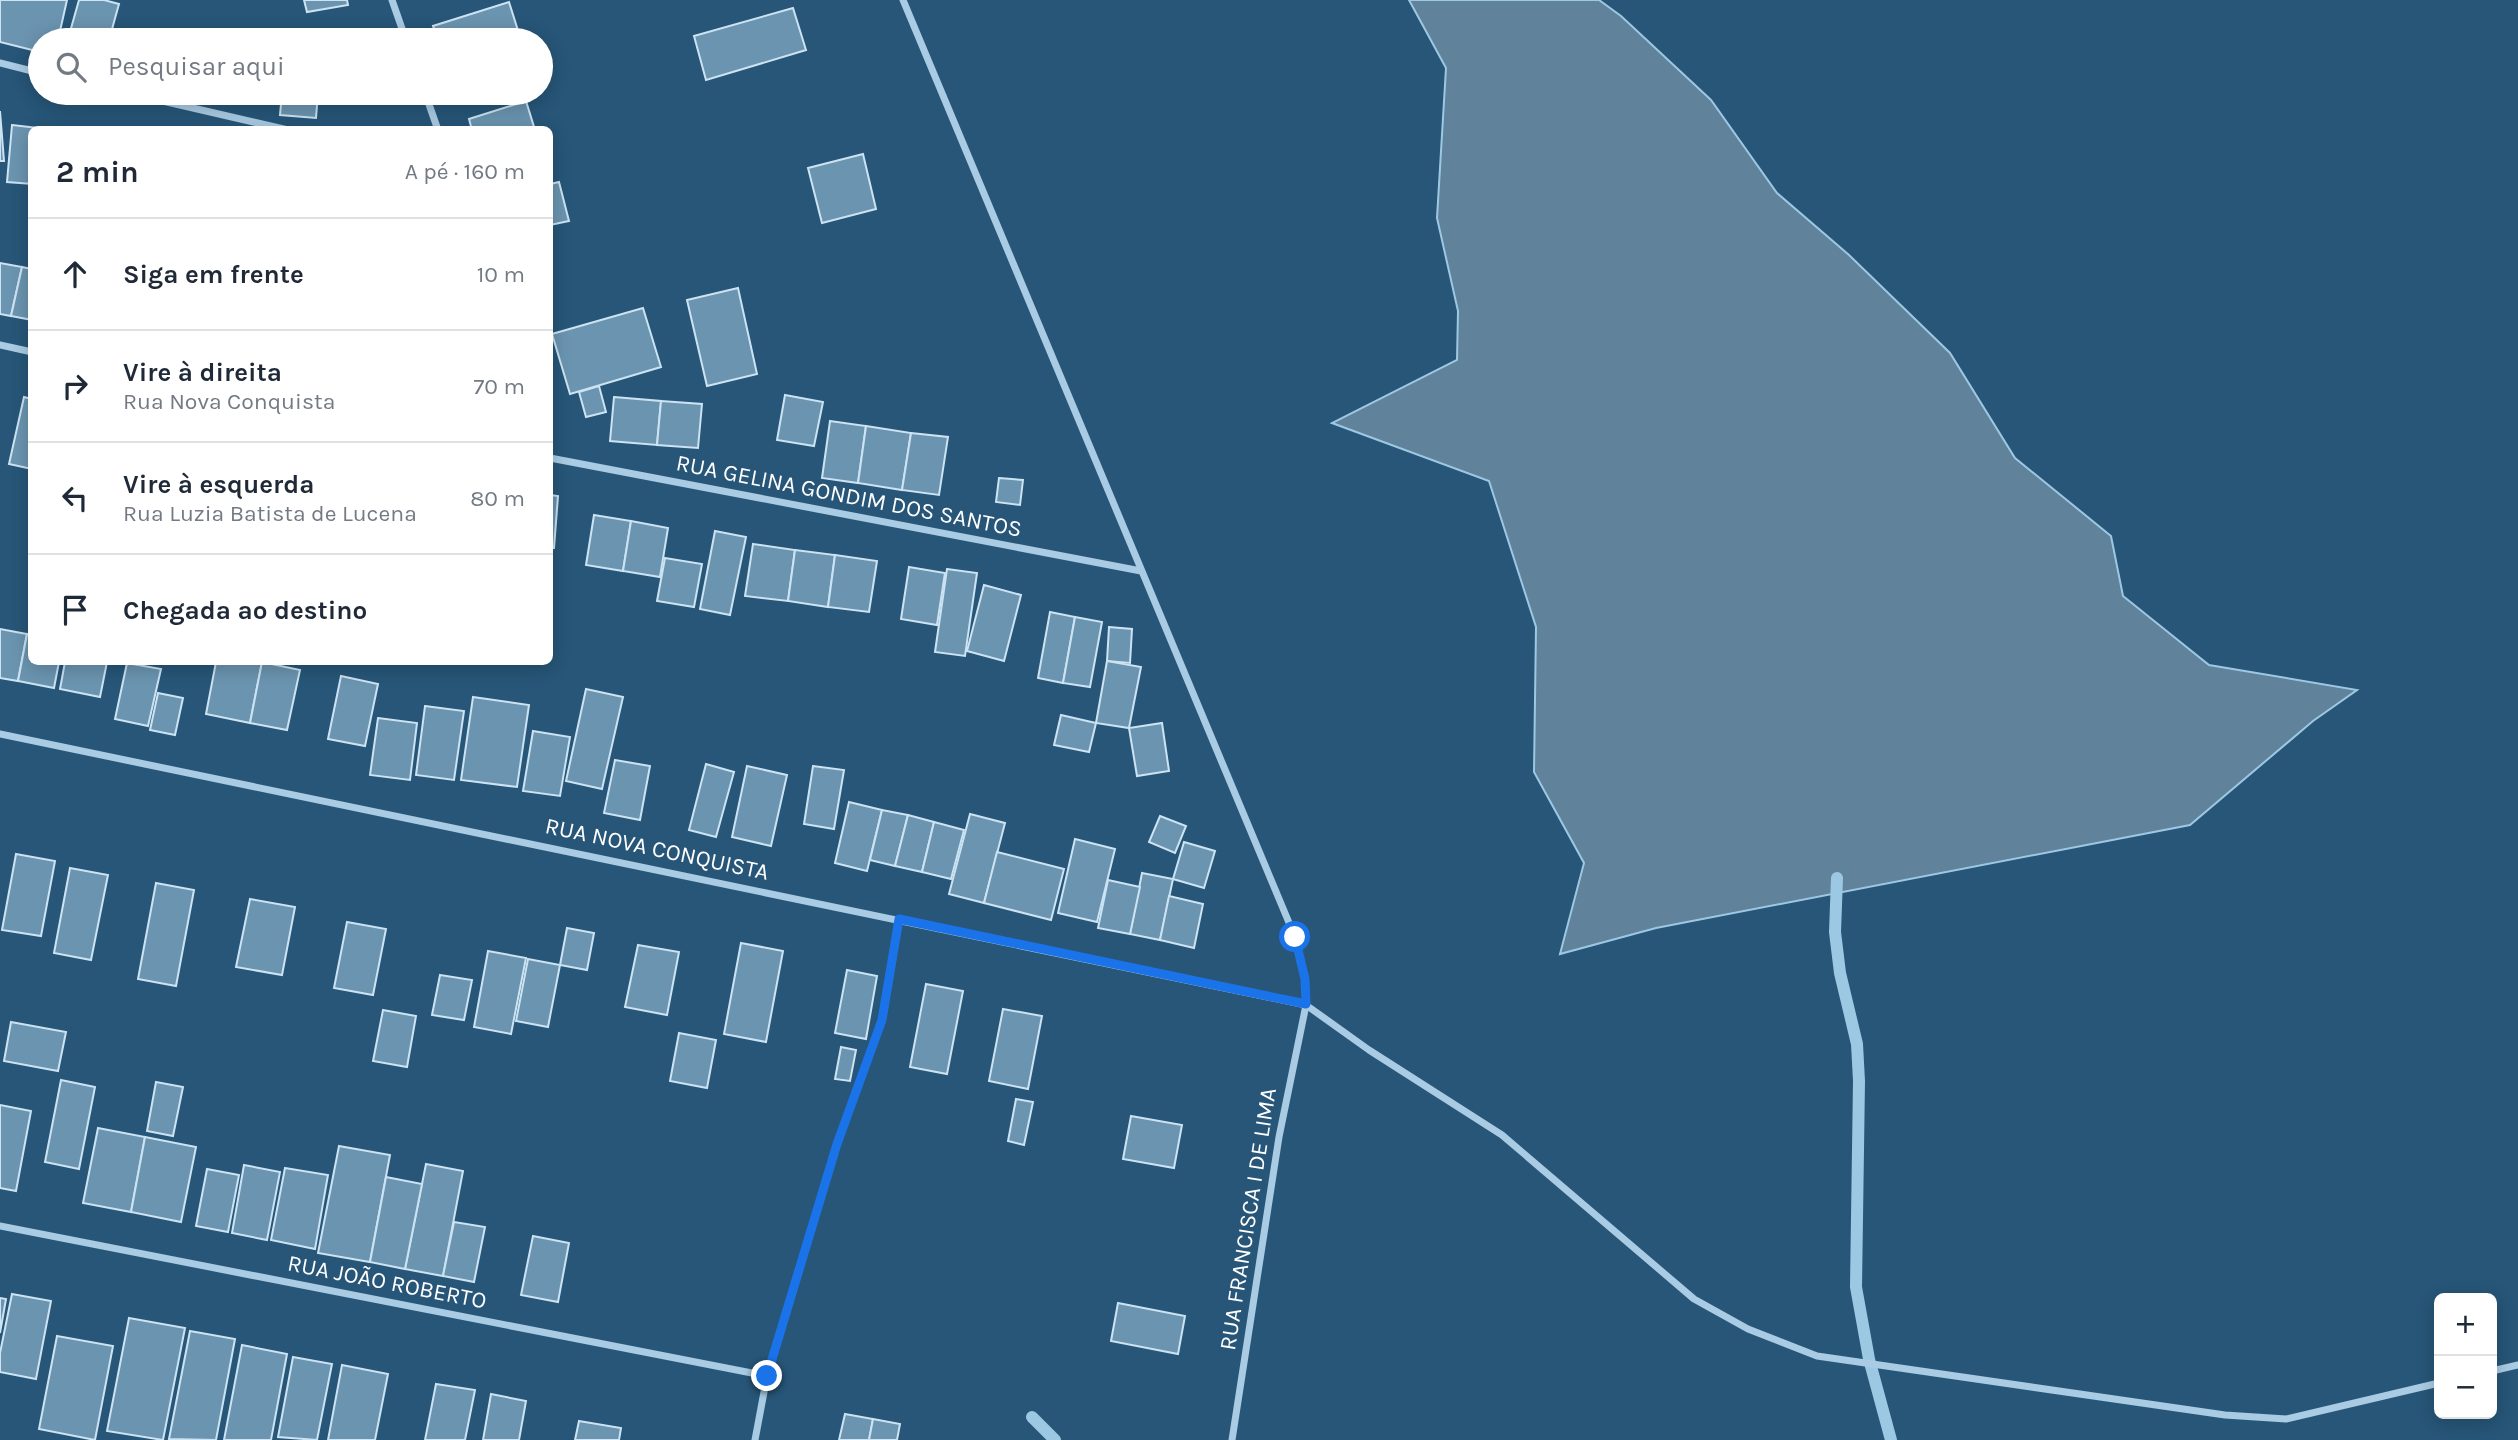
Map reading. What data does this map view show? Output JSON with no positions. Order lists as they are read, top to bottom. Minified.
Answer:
{"streets":{"street":["RUA GELINA GONDIM DOS SANTOS","RUA NOVA CONQUISTA","RUA FRANCISCA I DE LIMA","RUA JOÃO ROBERTO"]},"crossings":[["RUA GELINA GONDIM DOS SANTOS","RUA FRANCISCA I DE LIMA"],["RUA NOVA CONQUISTA","RUA FRANCISCA I DE LIMA"]],"page":{"search":"Pesquisar aqui","heading":["2 min","A pé · 160 m"],"list":[["Siga em frente","10 m"],["Vire à direita","Rua Nova Conquista","70 m"],["Vire à esquerda","Rua Luzia Batista de Lucena","80 m"],"Chegada ao destino"],"map_buttons":["+","−"]}}
